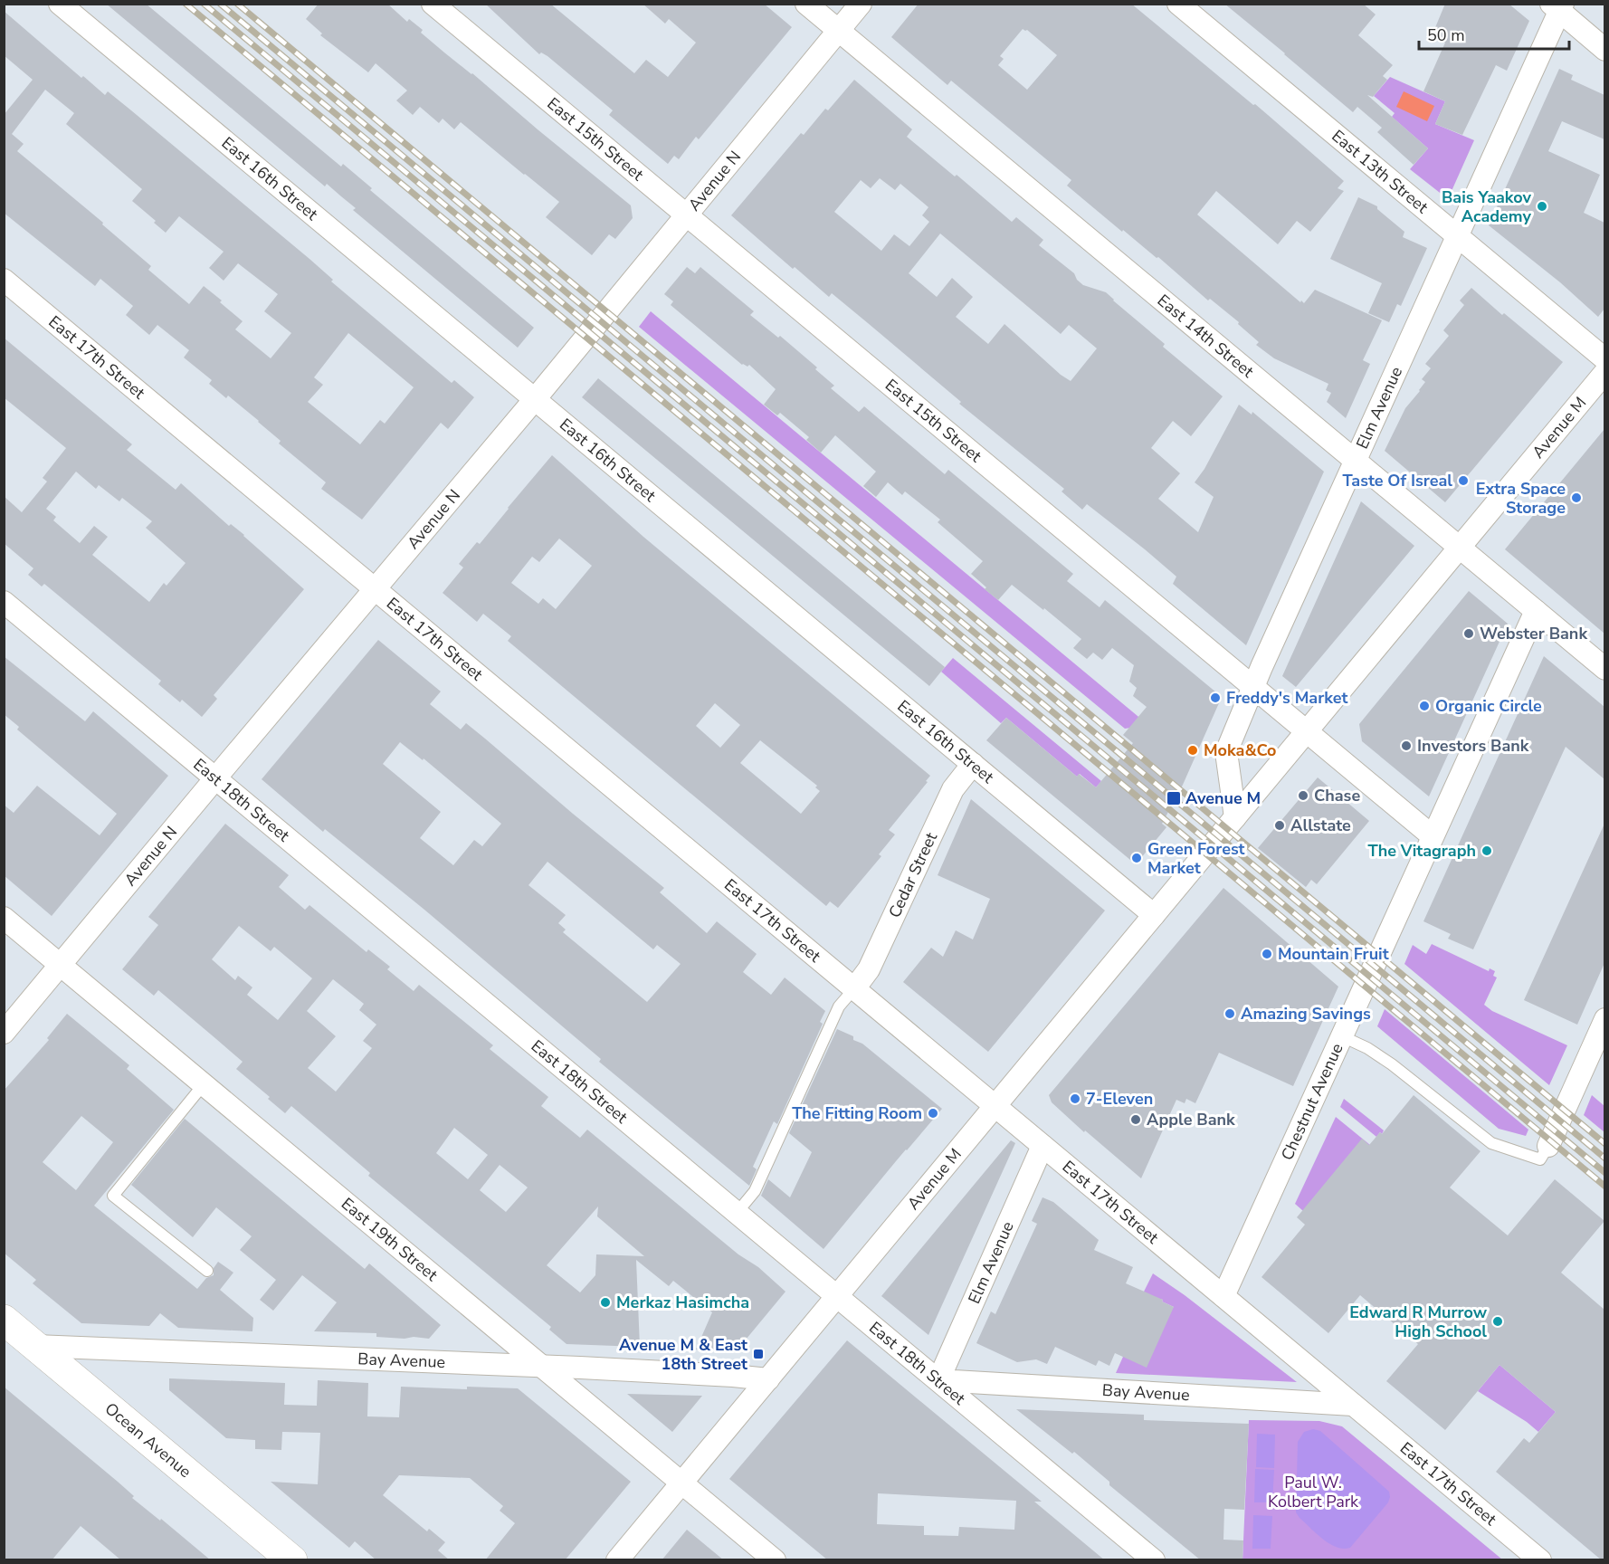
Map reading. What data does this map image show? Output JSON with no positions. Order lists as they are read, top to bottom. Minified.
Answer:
{"streets":{"main road":["Ocean Avenue"],"street":["East 15th Street","East 13th Street","East 16th Street","Avenue N","East 14th Street","East 17th Street","Elm Avenue","Avenue M","East 18th Street","Cedar Street","Chestnut Avenue","East 19th Street","Bay Avenue"]},"crossings":[["East 15th Street","Avenue N"],["East 15th Street","Elm Avenue"],["East 15th Street","Avenue M"],["East 15th Street","Chestnut Avenue"],["East 13th Street","Elm Avenue"],["East 16th Street","Avenue N"],["East 16th Street","Avenue M"],["East 16th Street","Cedar Street"],["Avenue N","East 14th Street"],["Avenue N","East 17th Street"],["Avenue N","East 18th Street"],["Avenue N","East 19th Street"],["East 14th Street","Elm Avenue"],["East 14th Street","Avenue M"],["East 14th Street","Chestnut Avenue"],["East 17th Street","Elm Avenue"],["East 17th Street","Avenue M"],["East 17th Street","Cedar Street"],["East 17th Street","Chestnut Avenue"],["East 17th Street","Bay Avenue"],["Elm Avenue","Avenue M"],["Elm Avenue","East 18th Street"],["Elm Avenue","Bay Avenue"],["Avenue M","East 18th Street"],["Avenue M","East 19th Street"],["Avenue M","Bay Avenue"],["East 18th Street","Bay Avenue"],["East 19th Street","Bay Avenue"],["Bay Avenue","Ocean Avenue"]],"parks":["Paul W. Kolbert Park"],"places":{"other":["Bais Yaakov Academy","Taste Of Isreal","Extra Space Storage","Webster Bank","Freddy's Market","Organic Circle","Investors Bank","Moka&Co","Chase","Allstate","The Vitagraph","Green Forest Market","Mountain Fruit","Amazing Savings","7-Eleven","The Fitting Room","Apple Bank","Merkaz Hasimcha","Edward R Murrow High School"],"transit":["Avenue M","Avenue M & East 18th Street"]},"scale_bar":"50 m"}
